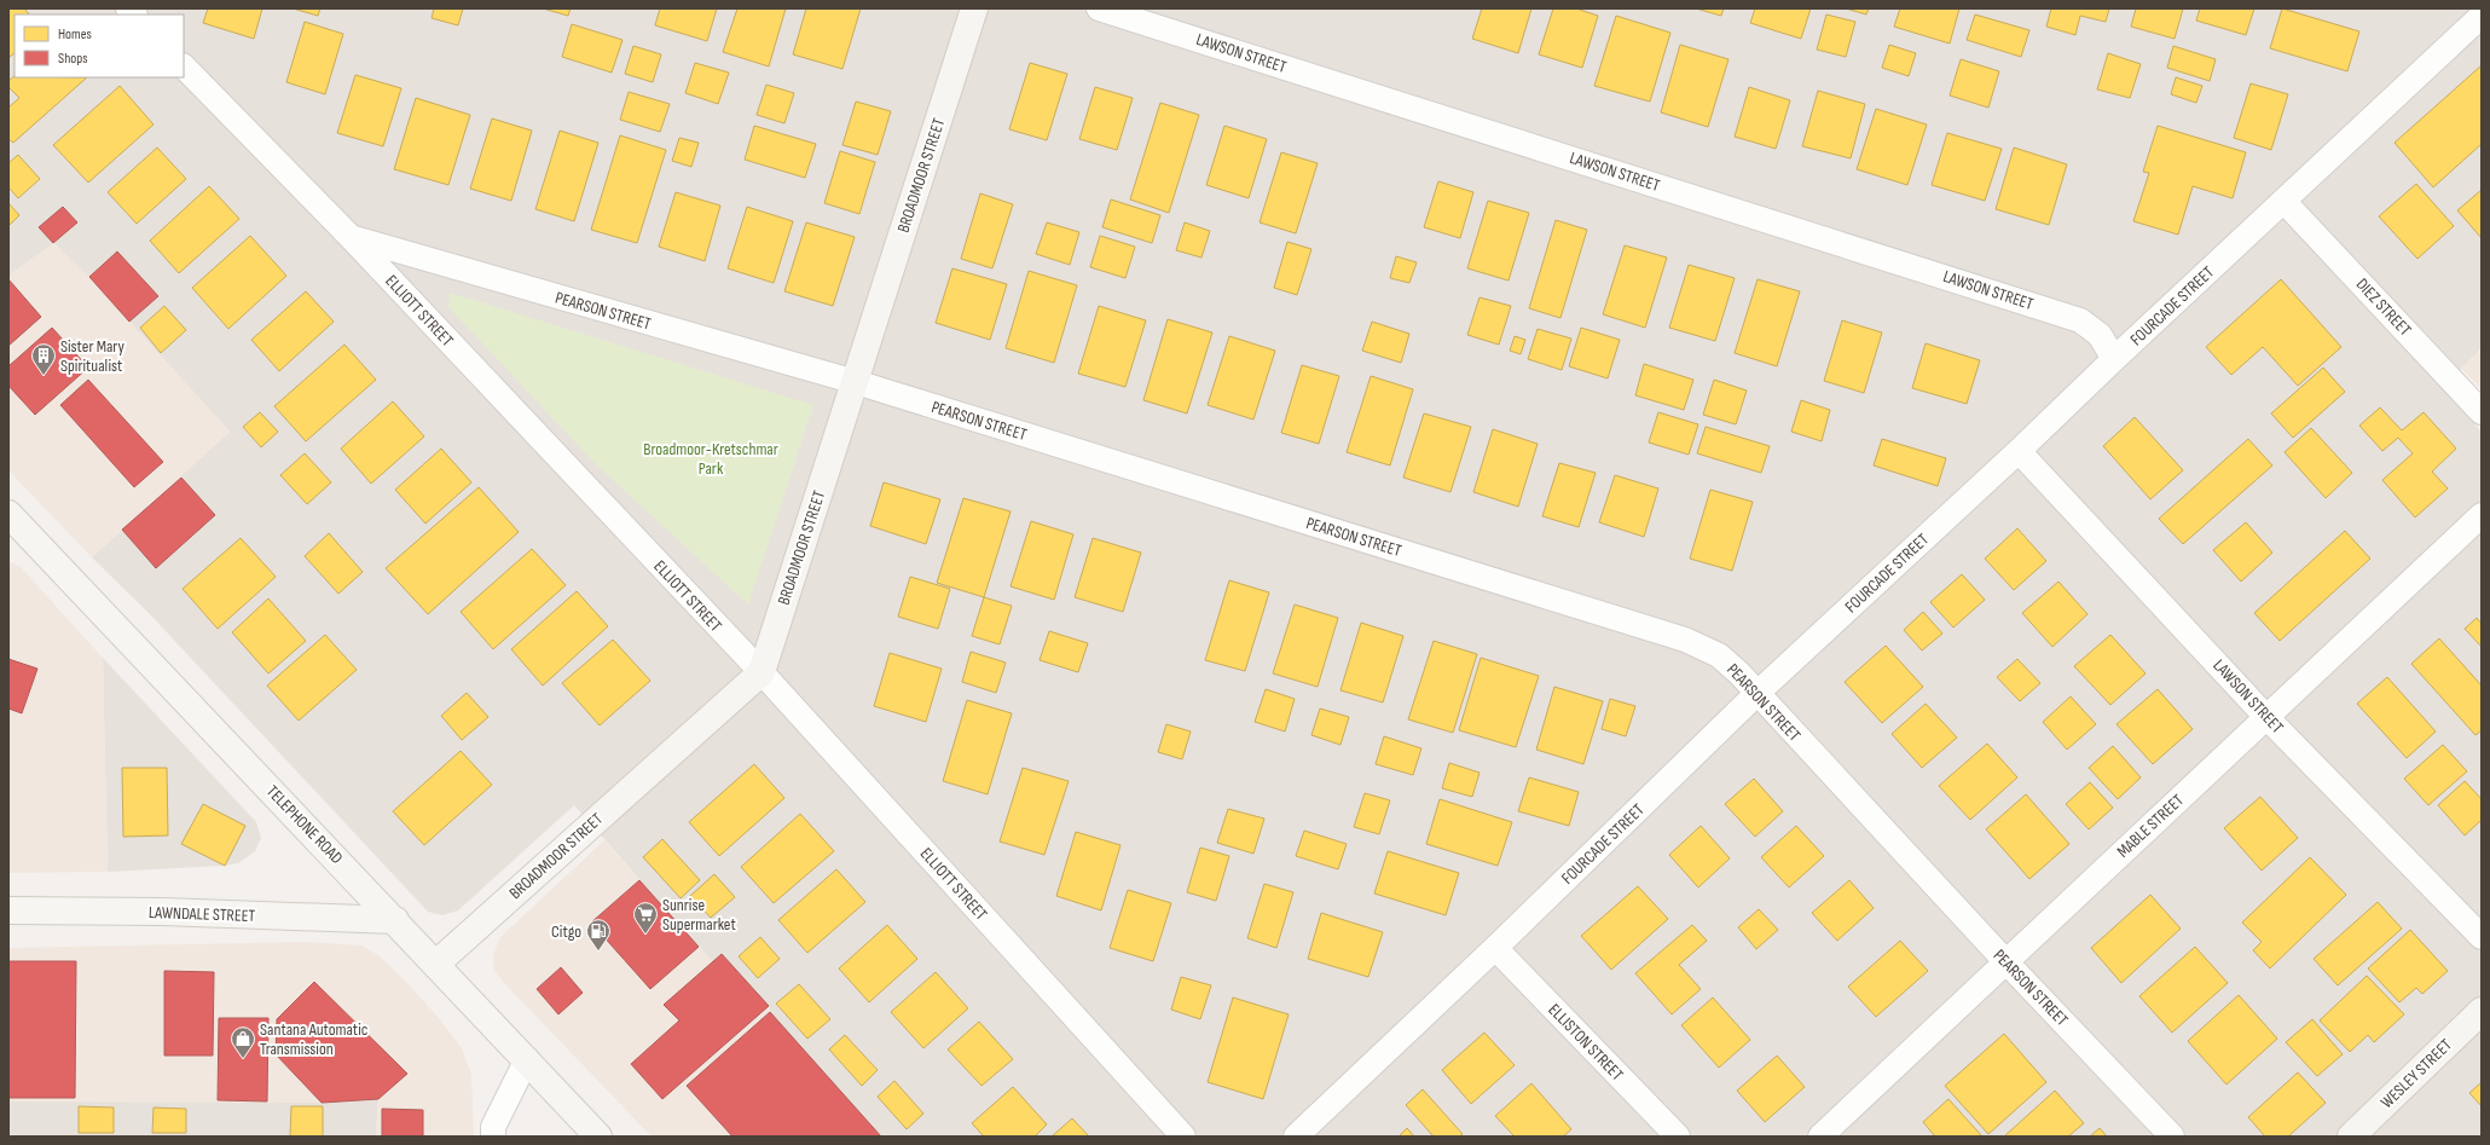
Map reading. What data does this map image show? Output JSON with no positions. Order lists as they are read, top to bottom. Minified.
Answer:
{"streets":{"street":["LAWSON STREET","BROADMOOR STREET","FOURCADE STREET","DIEZ STREET","ELLIOTT STREET","PEARSON STREET","TELEPHONE ROAD","MABLE STREET","LAWNDALE STREET","ELLISTON STREET","WESLEY STREET"]},"crossings":[["LAWSON STREET","FOURCADE STREET"],["LAWSON STREET","MABLE STREET"],["BROADMOOR STREET","ELLIOTT STREET"],["BROADMOOR STREET","PEARSON STREET"],["BROADMOOR STREET","TELEPHONE ROAD"],["FOURCADE STREET","DIEZ STREET"],["FOURCADE STREET","PEARSON STREET"],["FOURCADE STREET","ELLISTON STREET"],["ELLIOTT STREET","PEARSON STREET"],["PEARSON STREET","MABLE STREET"],["TELEPHONE ROAD","LAWNDALE STREET"]],"parks":["Broadmoor-Kretschmar Park"],"places":{"building":["Sister Mary Spiritualist"],"supermarket":["Sunrise Supermarket"],"fuel station":["Citgo"],"shop":["Santana Automatic Transmission"]},"legend":["Homes","Shops"]}
